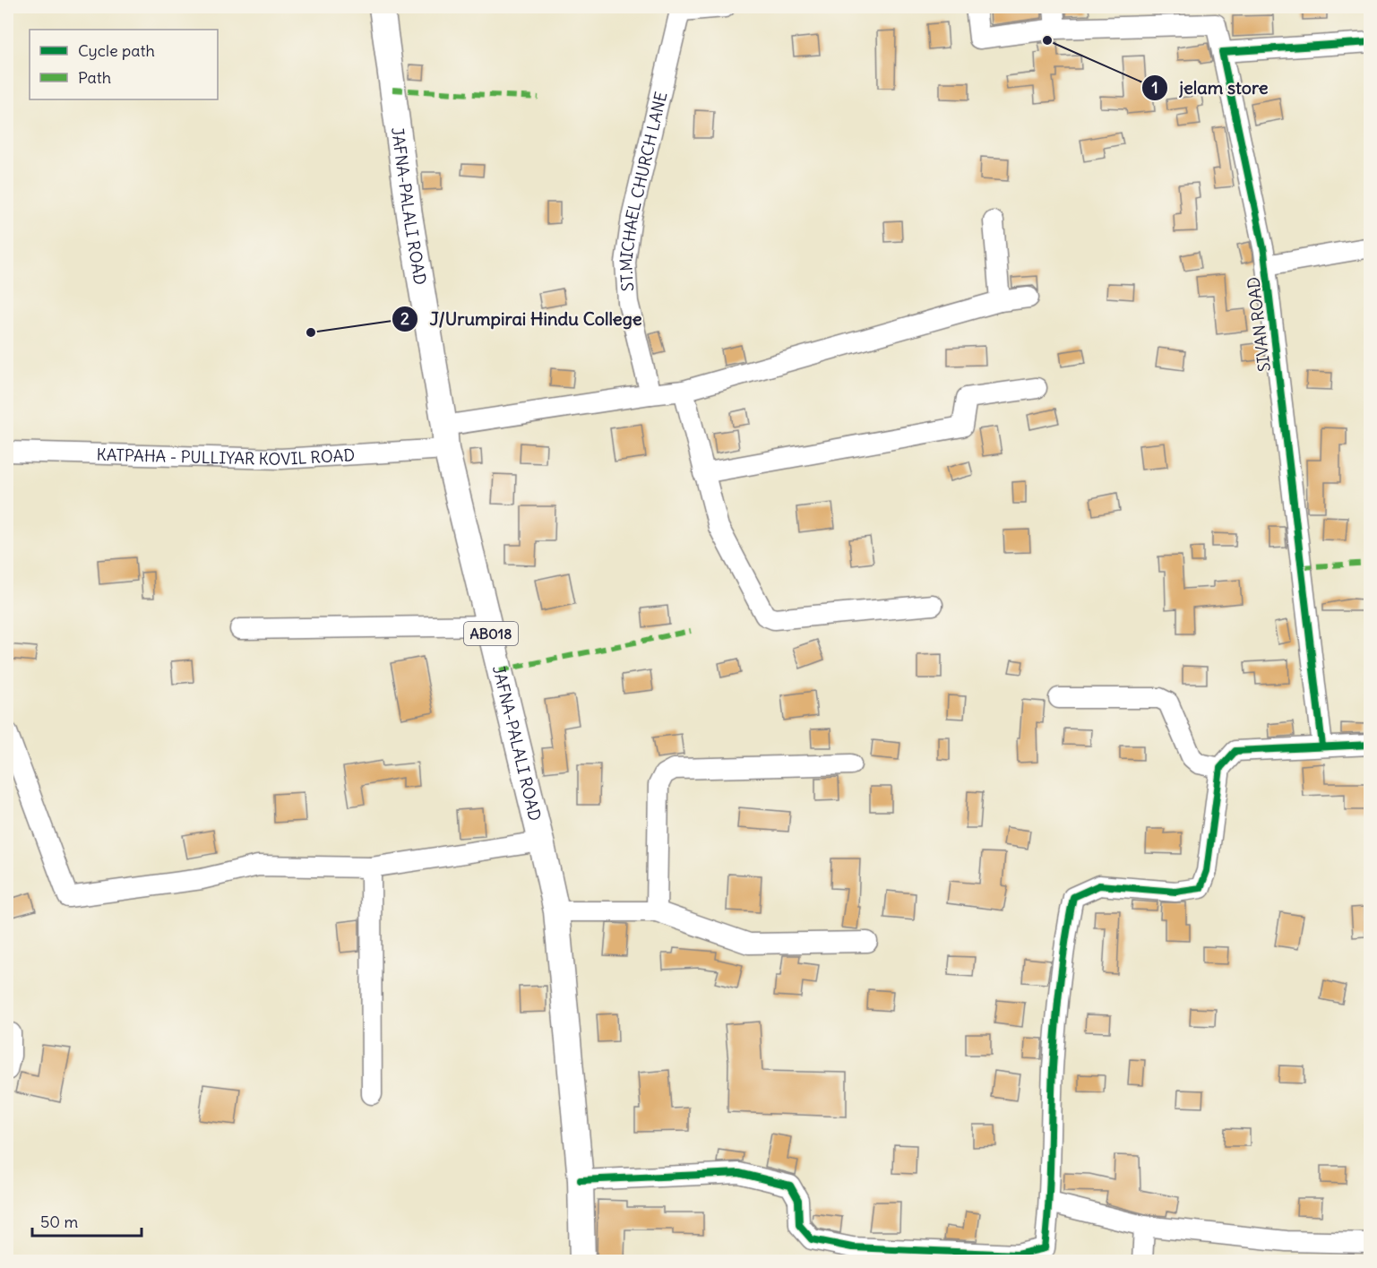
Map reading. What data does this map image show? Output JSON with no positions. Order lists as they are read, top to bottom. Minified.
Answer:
{"streets":{"main road":["JAFNA-PALALI ROAD","AB018"],"street":["ST.MICHAEL CHURCH LANE","SIVAN ROAD","KATPAHA - PULLIYAR KOVIL ROAD"]},"crossings":[["JAFNA-PALALI ROAD","KATPAHA - PULLIYAR KOVIL ROAD"]],"places":["jelam store","J/Urumpirai Hindu College"],"legend":["Cycle path","Path"],"scale_bar":"50 m"}
